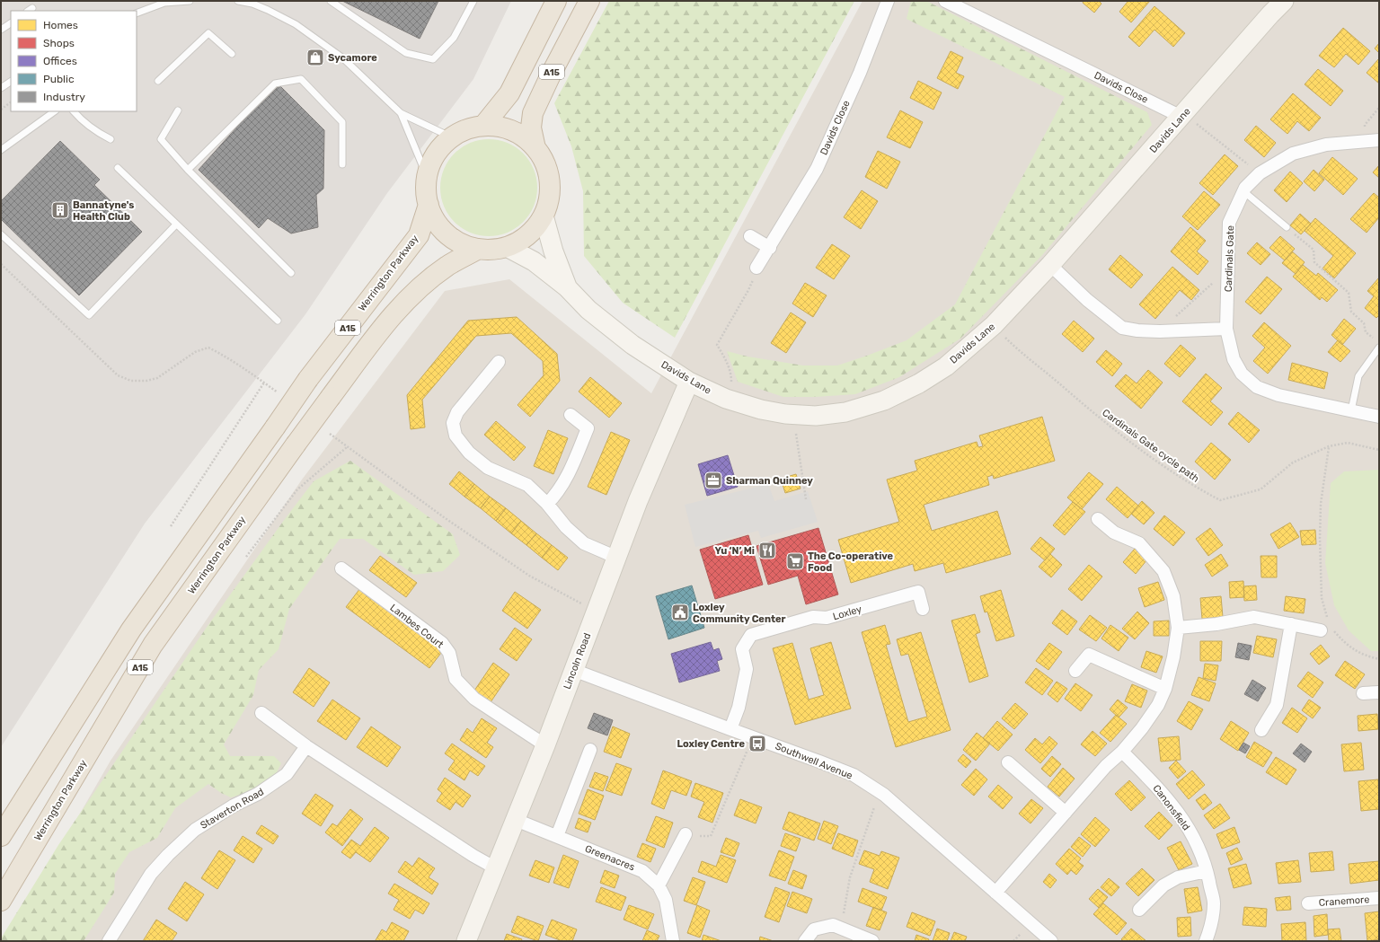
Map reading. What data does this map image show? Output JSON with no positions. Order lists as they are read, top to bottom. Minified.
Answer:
{"streets":{"highway":["A15","Werrington Parkway"],"street":["Davids Close","Davids Lane","Cardinals Gate","Loxley","Lambes Court","Lincoln Road","Southwell Avenue","Canonsfield","Staverton Road","Greenacres","Cranemore"],"path":["Cardinals Gate cycle path"]},"crossings":[["A15","Davids Lane"],["A15","Werrington Parkway"],["Davids Close","Davids Lane"],["Davids Lane","Werrington Parkway"],["Davids Lane","Cardinals Gate cycle path"],["Davids Lane","Lincoln Road"],["Loxley","Southwell Avenue"],["Lambes Court","Lincoln Road"],["Lincoln Road","Southwell Avenue"],["Lincoln Road","Greenacres"]],"places":{"shop":["Sycamore"],"building":["Bannatyne's Health Club"],"office":["Sharman Quinney"],"restaurant":["Yu ‘N’ Mi"],"supermarket":["The Co-operative Food"],"public building":["Loxley Community Center"],"bus stop":["Loxley Centre"]},"legend":["Homes","Shops","Offices","Public","Industry"]}
